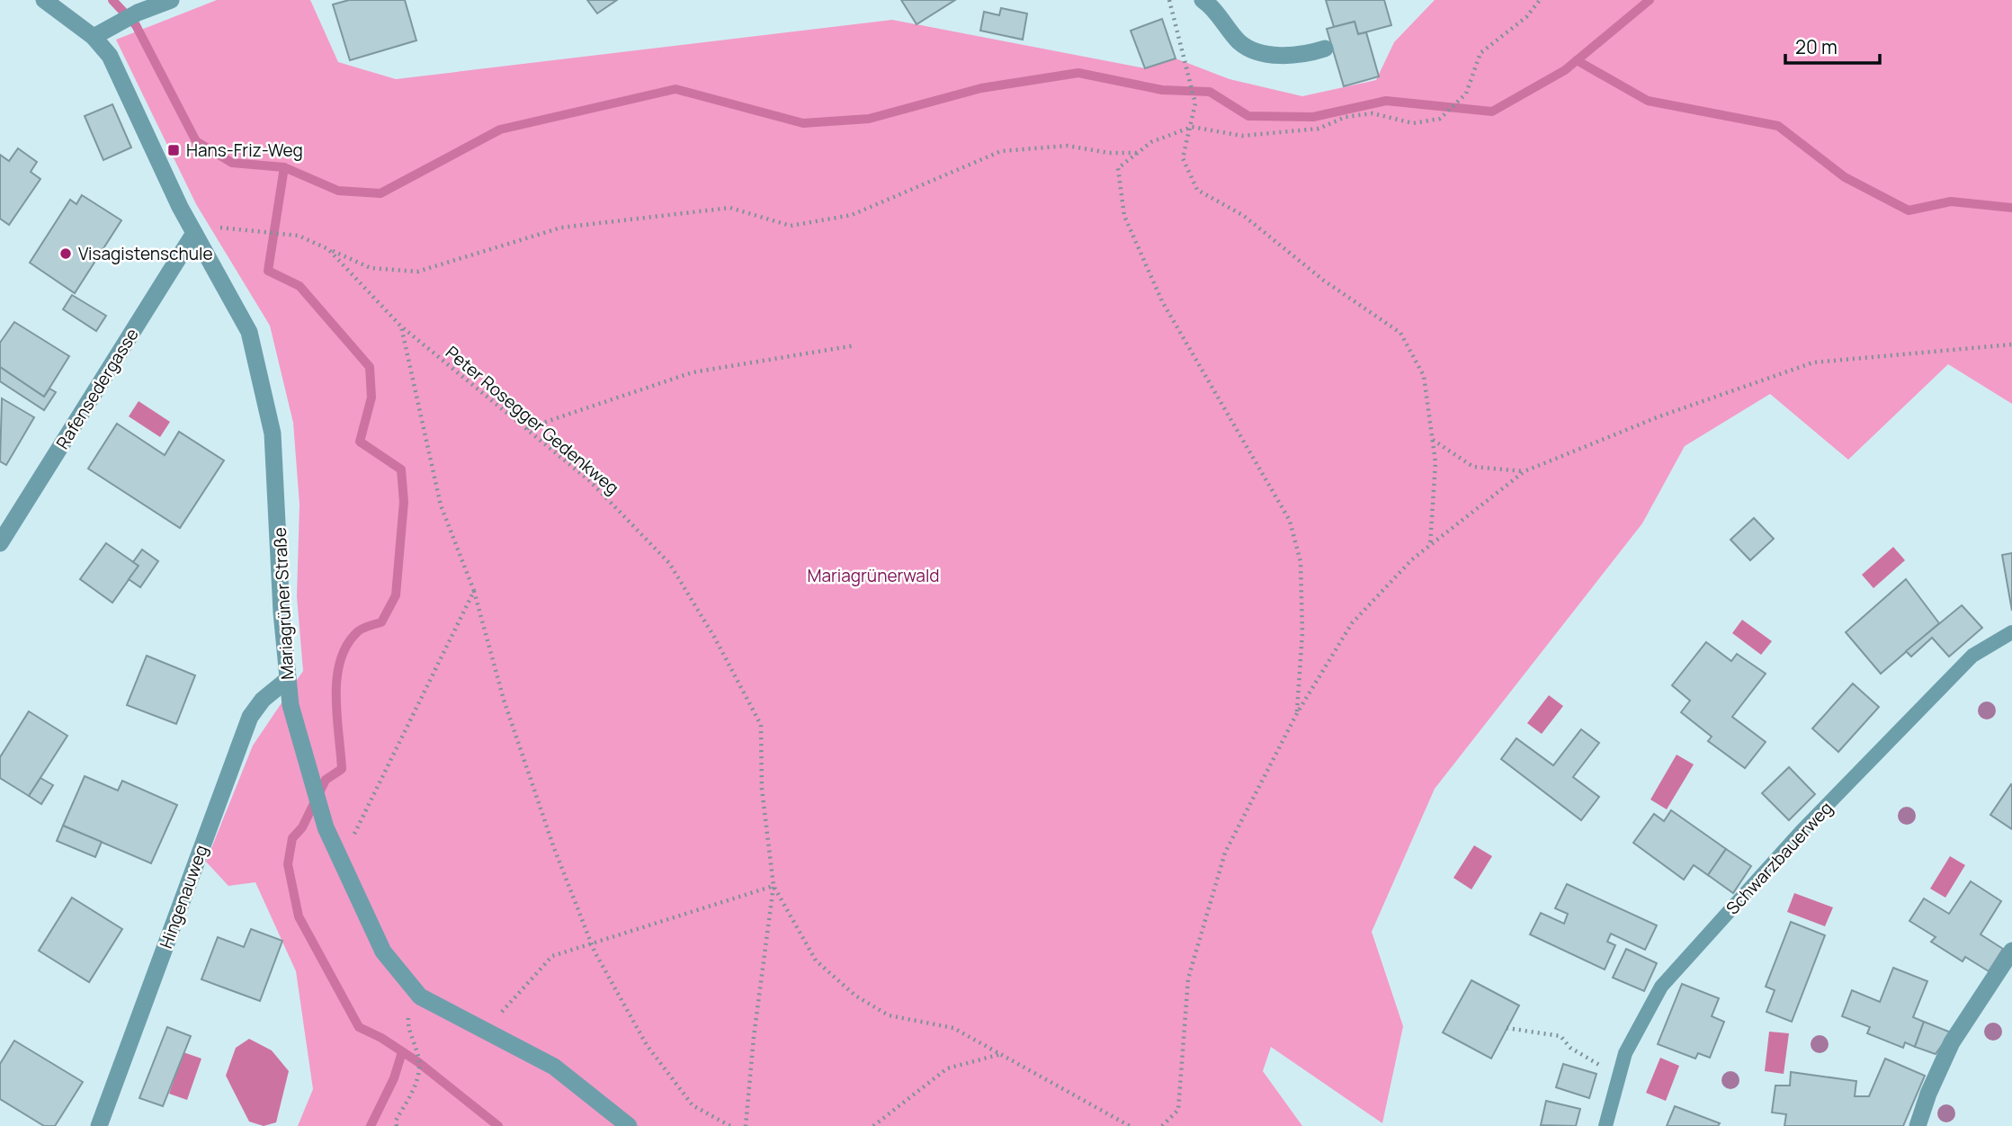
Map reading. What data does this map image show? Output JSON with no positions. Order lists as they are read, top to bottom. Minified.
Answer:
{"streets":{"street":["Rafensedergasse","Mariagrüner Straße","Hingenauweg"],"lane":["Schwarzbauerweg"],"path":["Peter Rosegger Gedenkweg"]},"crossings":[["Rafensedergasse","Peter Rosegger Gedenkweg"],["Rafensedergasse","Mariagrüner Straße"],["Peter Rosegger Gedenkweg","Mariagrüner Straße"],["Mariagrüner Straße","Hingenauweg"]],"parks":["Mariagrünerwald"],"places":{"transit":["Hans-Friz-Weg"],"other":["Visagistenschule"]},"scale_bar":"20 m"}
